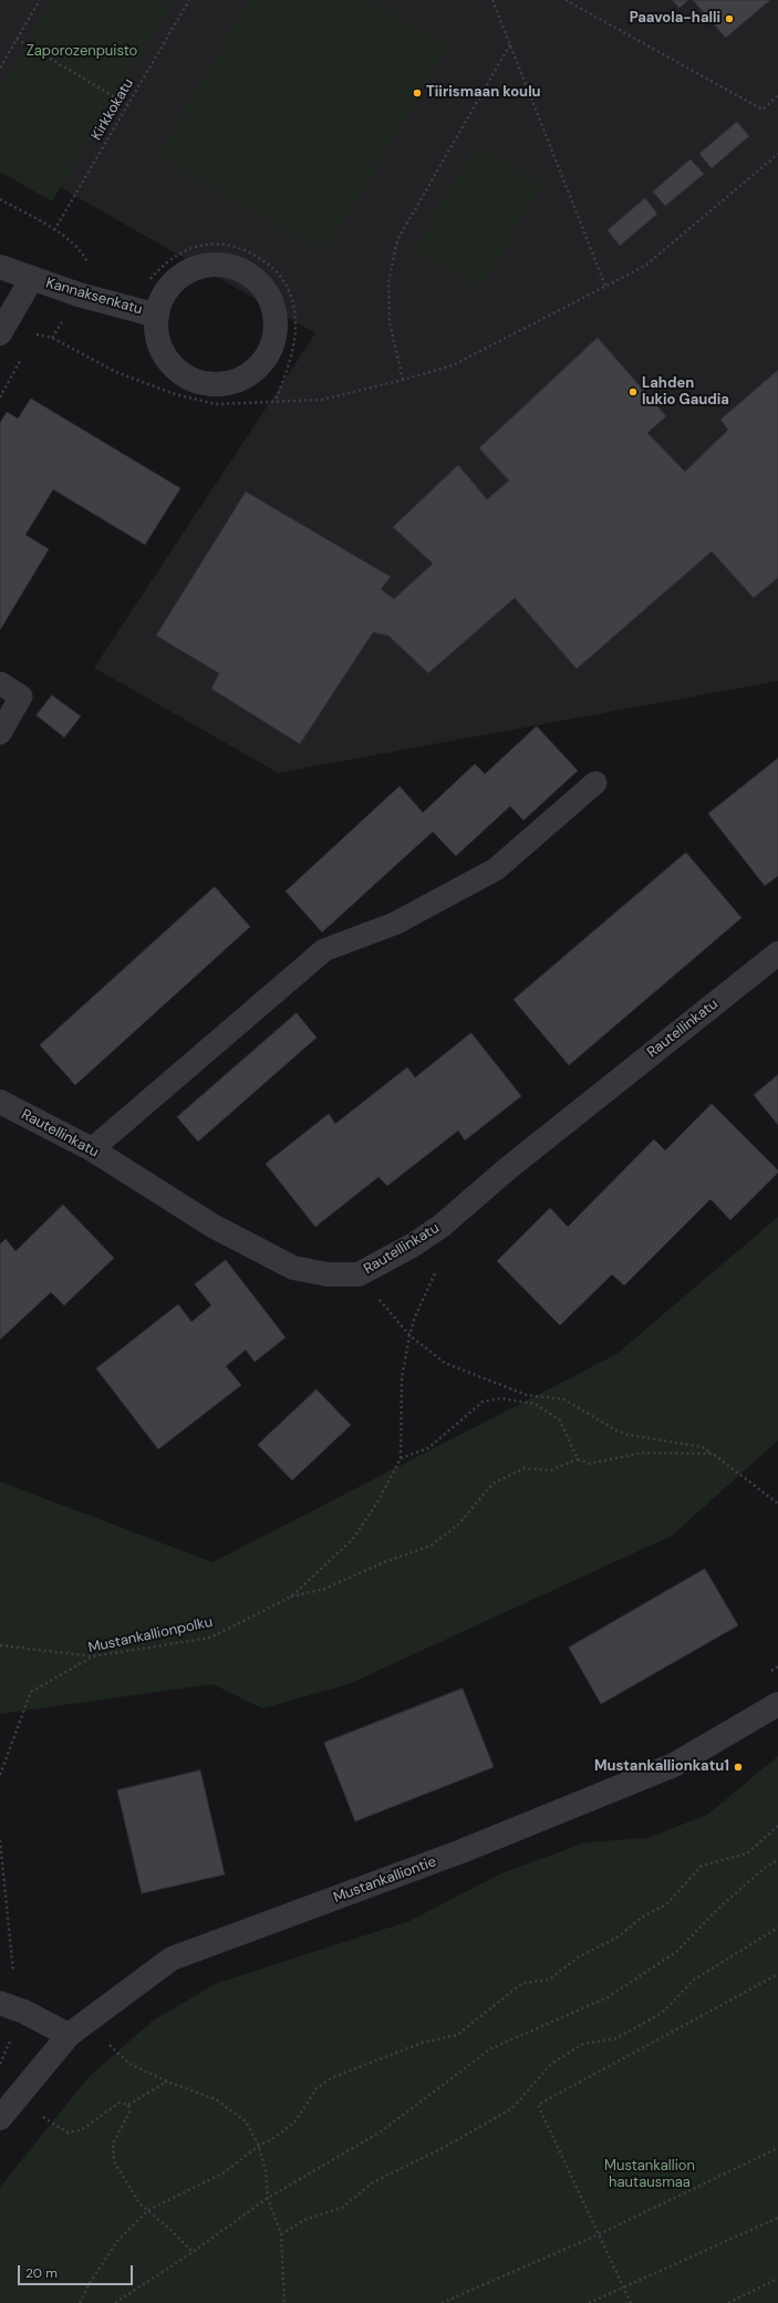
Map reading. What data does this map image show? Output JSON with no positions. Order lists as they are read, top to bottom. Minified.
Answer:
{"streets":{"street":["Kannaksenkatu","Rautellinkatu","Mustankalliontie"],"path":["Kirkkokatu","Mustankallionpolku"]},"crossings":[["Rautellinkatu","Mustankallionpolku"]],"parks":["Zaporozenpuisto","Mustankallion hautausmaa"],"places":["Paavola-halli","Tiirismaan koulu","Lahden lukio Gaudia","Mustankallionkatu1"],"scale_bar":"20 m"}
